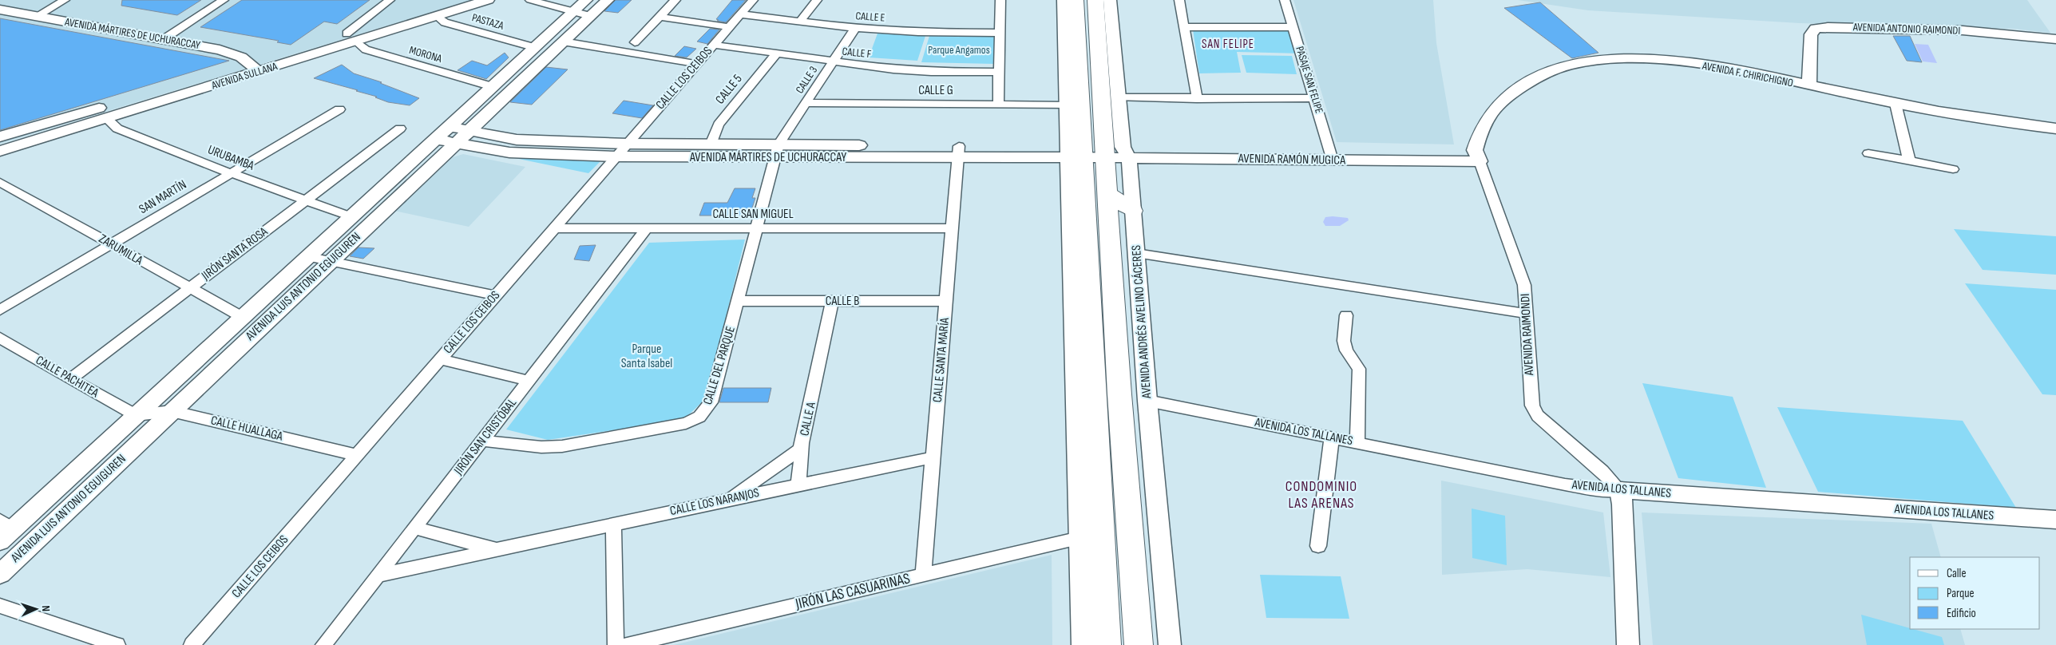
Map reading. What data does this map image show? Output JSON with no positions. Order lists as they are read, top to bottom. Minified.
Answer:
{"streets":{"highway":["AVENIDA ANDRÉS AVELINO CÁCERES"],"street":["CALLE E","PASTAZA","AVENIDA ANTONIO RAIMONDI","AVENIDA MÁRTIRES DE UCHURACCAY","CALLE F","MORONA","AVENIDA F. CHIRICHIGNO","AVENIDA SULLANA","CALLE LOS CEIBOS","CALLE 3","PASAJE SAN FELIPE","CALLE 5","CALLE G","URUBAMBA","AVENIDA RAMÓN MUGICA","SAN MARTÍN","CALLE SAN MIGUEL","ZARUMILLA","JIRÓN SANTA ROSA","AVENIDA LUIS ANTONIO EGUIGUREN","CALLE B","AVENIDA RAIMONDI","CALLE SANTA MARÍA","CALLE DEL PARQUE","CALLE PACHITEA","CALLE A","CALLE HUALLAGA","AVENIDA LOS TALLANES","JIRÓN SAN CRISTÓBAL","CALLE LOS NARANJOS","JIRÓN LAS CASUARINAS"]},"crossings":[["CALLE E","CALLE LOS CEIBOS"],["CALLE E","CALLE 3"],["PASTAZA","AVENIDA SULLANA"],["PASTAZA","AVENIDA LUIS ANTONIO EGUIGUREN"],["AVENIDA ANTONIO RAIMONDI","AVENIDA F. CHIRICHIGNO"],["AVENIDA MÁRTIRES DE UCHURACCAY","AVENIDA SULLANA"],["AVENIDA MÁRTIRES DE UCHURACCAY","CALLE LOS CEIBOS"],["AVENIDA MÁRTIRES DE UCHURACCAY","CALLE 3"],["AVENIDA MÁRTIRES DE UCHURACCAY","CALLE 5"],["AVENIDA MÁRTIRES DE UCHURACCAY","AVENIDA RAMÓN MUGICA"],["AVENIDA MÁRTIRES DE UCHURACCAY","AVENIDA LUIS ANTONIO EGUIGUREN"],["AVENIDA MÁRTIRES DE UCHURACCAY","AVENIDA ANDRÉS AVELINO CÁCERES"],["AVENIDA MÁRTIRES DE UCHURACCAY","CALLE SANTA MARÍA"],["AVENIDA MÁRTIRES DE UCHURACCAY","CALLE DEL PARQUE"],["CALLE F","CALLE LOS CEIBOS"],["CALLE F","CALLE 3"],["CALLE F","CALLE 5"],["MORONA","AVENIDA SULLANA"],["MORONA","AVENIDA LUIS ANTONIO EGUIGUREN"],["AVENIDA F. CHIRICHIGNO","AVENIDA RAMÓN MUGICA"],["AVENIDA F. CHIRICHIGNO","AVENIDA RAIMONDI"],["AVENIDA SULLANA","URUBAMBA"],["CALLE LOS CEIBOS","CALLE SAN MIGUEL"],["CALLE LOS CEIBOS","CALLE HUALLAGA"],["CALLE 3","CALLE G"],["CALLE 3","CALLE DEL PARQUE"],["PASAJE SAN FELIPE","AVENIDA RAMÓN MUGICA"],["CALLE G","AVENIDA ANDRÉS AVELINO CÁCERES"],["URUBAMBA","SAN MARTÍN"],["URUBAMBA","JIRÓN SANTA ROSA"],["URUBAMBA","AVENIDA LUIS ANTONIO EGUIGUREN"],["AVENIDA RAMÓN MUGICA","AVENIDA ANDRÉS AVELINO CÁCERES"],["AVENIDA RAMÓN MUGICA","AVENIDA RAIMONDI"],["SAN MARTÍN","ZARUMILLA"],["CALLE SAN MIGUEL","CALLE SANTA MARÍA"],["CALLE SAN MIGUEL","CALLE DEL PARQUE"],["CALLE SAN MIGUEL","JIRÓN SAN CRISTÓBAL"],["ZARUMILLA","JIRÓN SANTA ROSA"],["ZARUMILLA","AVENIDA LUIS ANTONIO EGUIGUREN"],["JIRÓN SANTA ROSA","CALLE PACHITEA"],["AVENIDA LUIS ANTONIO EGUIGUREN","CALLE PACHITEA"],["AVENIDA LUIS ANTONIO EGUIGUREN","CALLE HUALLAGA"],["CALLE B","CALLE SANTA MARÍA"],["CALLE B","CALLE DEL PARQUE"],["CALLE B","CALLE A"],["AVENIDA ANDRÉS AVELINO CÁCERES","AVENIDA LOS TALLANES"],["AVENIDA ANDRÉS AVELINO CÁCERES","JIRÓN LAS CASUARINAS"],["AVENIDA RAIMONDI","AVENIDA LOS TALLANES"],["CALLE SANTA MARÍA","CALLE LOS NARANJOS"],["CALLE SANTA MARÍA","JIRÓN LAS CASUARINAS"],["CALLE DEL PARQUE","JIRÓN SAN CRISTÓBAL"],["CALLE PACHITEA","CALLE HUALLAGA"],["CALLE A","CALLE LOS NARANJOS"],["JIRÓN SAN CRISTÓBAL","CALLE LOS NARANJOS"]],"districts":["SAN FELIPE","CONDOMINIO LAS ARENAS"],"parks":["Parque Angamos","Parque Santa Isabel"],"legend":["Calle","Parque","Edificio"],"north":"right"}
